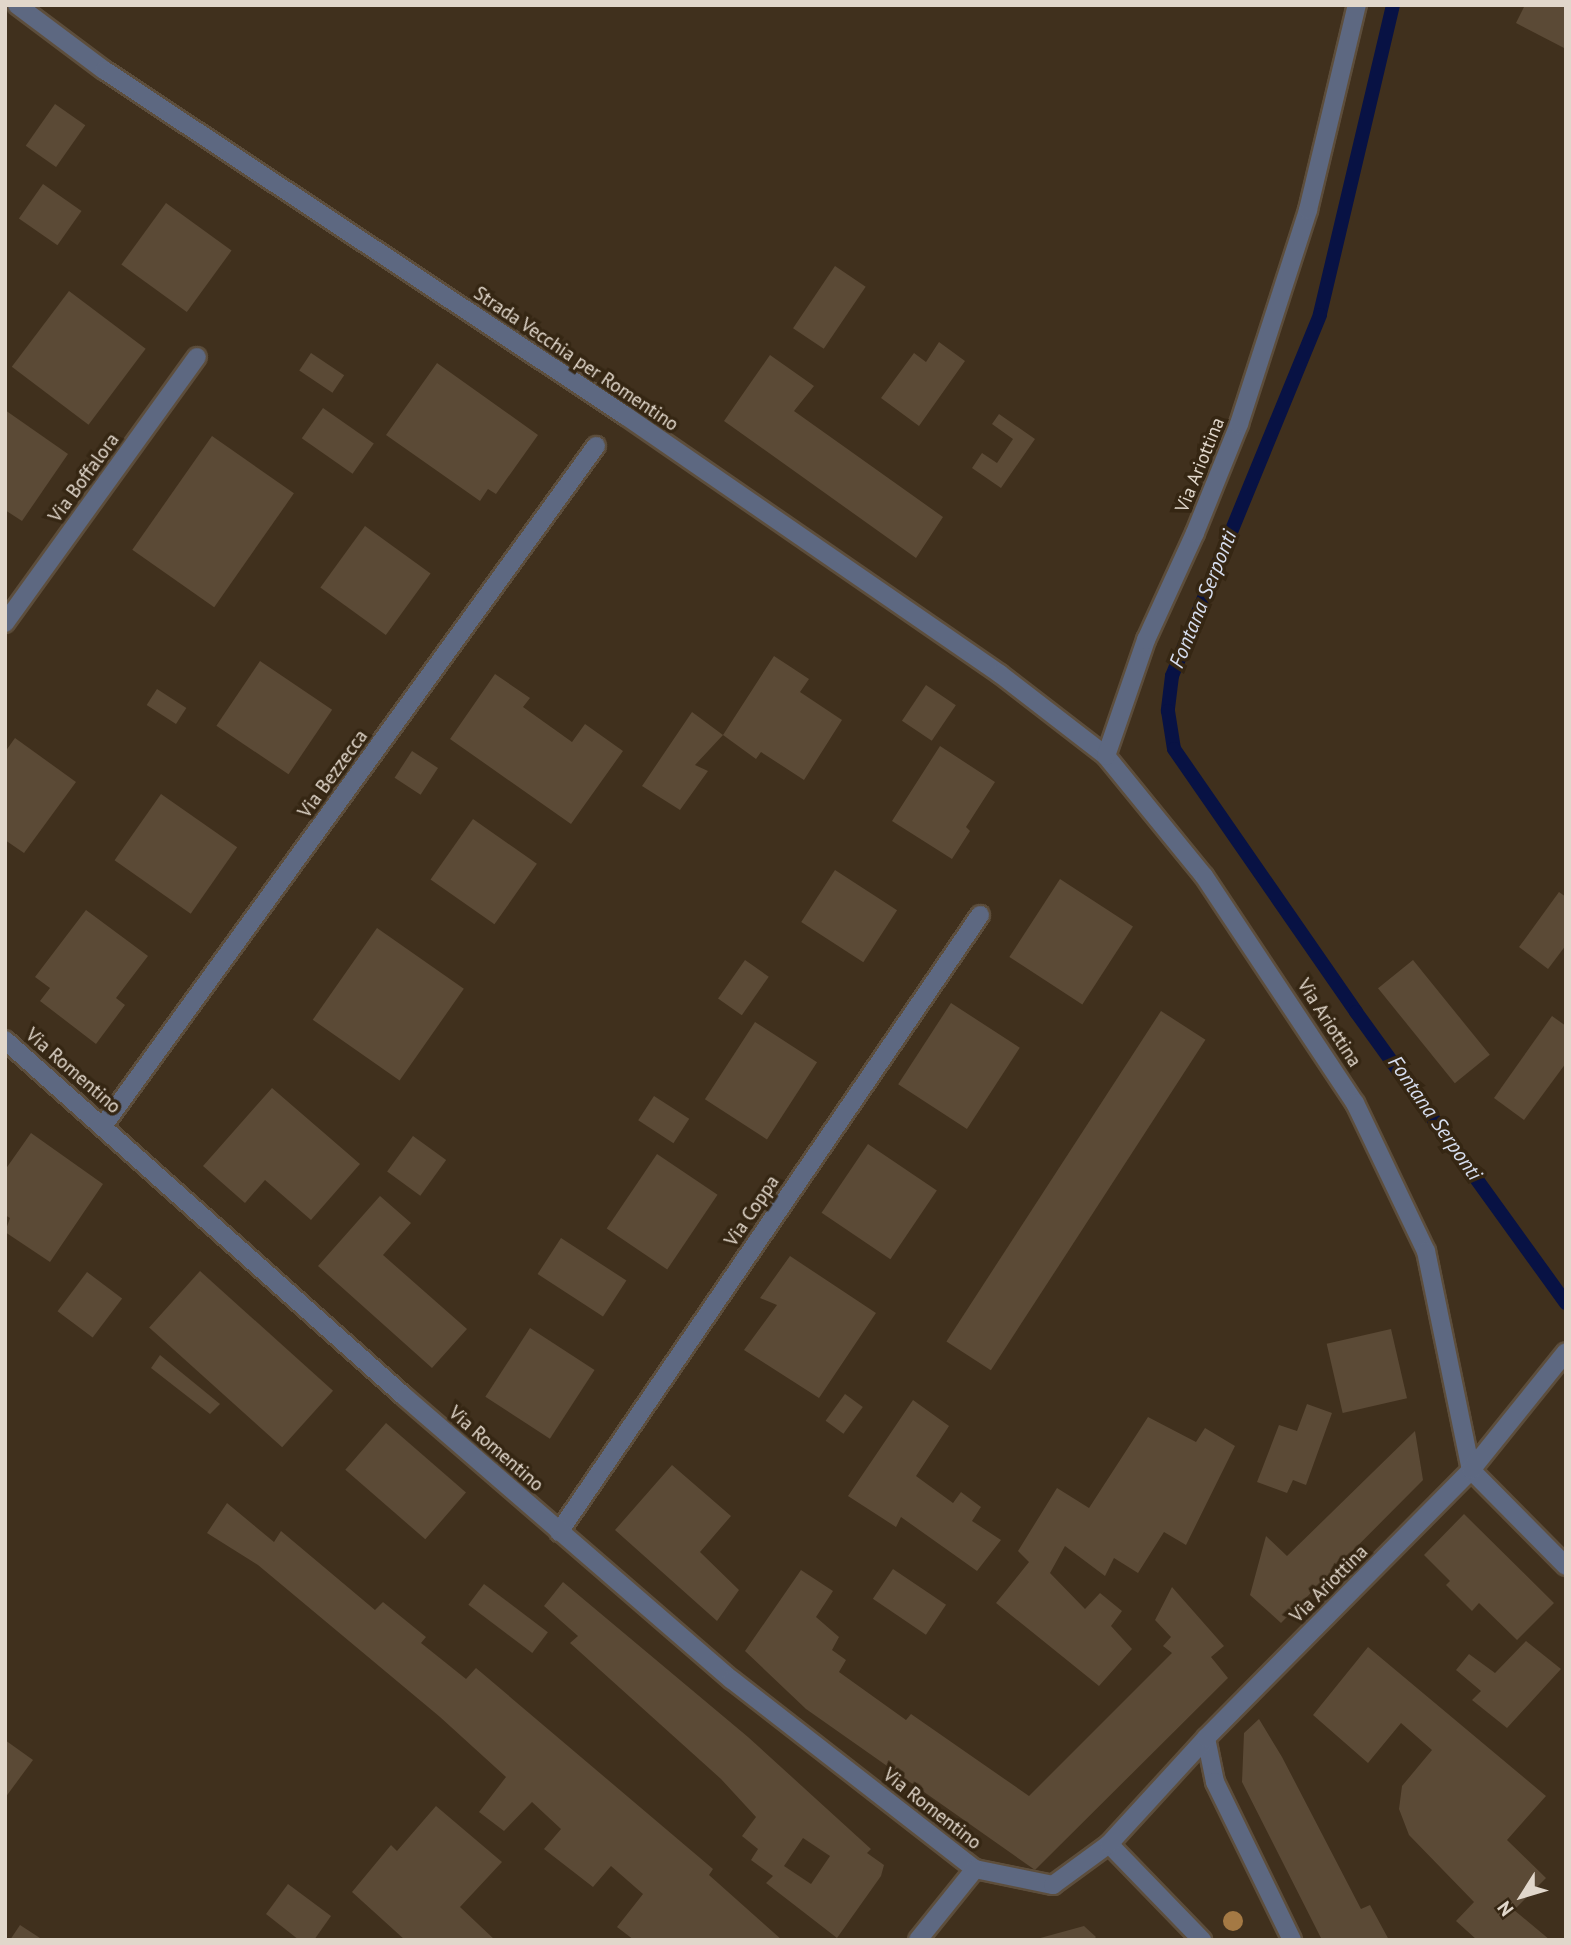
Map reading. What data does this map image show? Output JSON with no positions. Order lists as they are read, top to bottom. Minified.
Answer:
{"streets":{"street":["Strada Vecchia per Romentino","Via Ariottina","Via Boffalora","Via Bezzecca","Via Romentino","Via Coppa"]},"crossings":[["Strada Vecchia per Romentino","Via Ariottina"],["Via Ariottina","Via Romentino"],["Via Bezzecca","Via Romentino"],["Via Romentino","Via Coppa"]],"water":["Fontana Serponti"],"north":"bottom left"}
